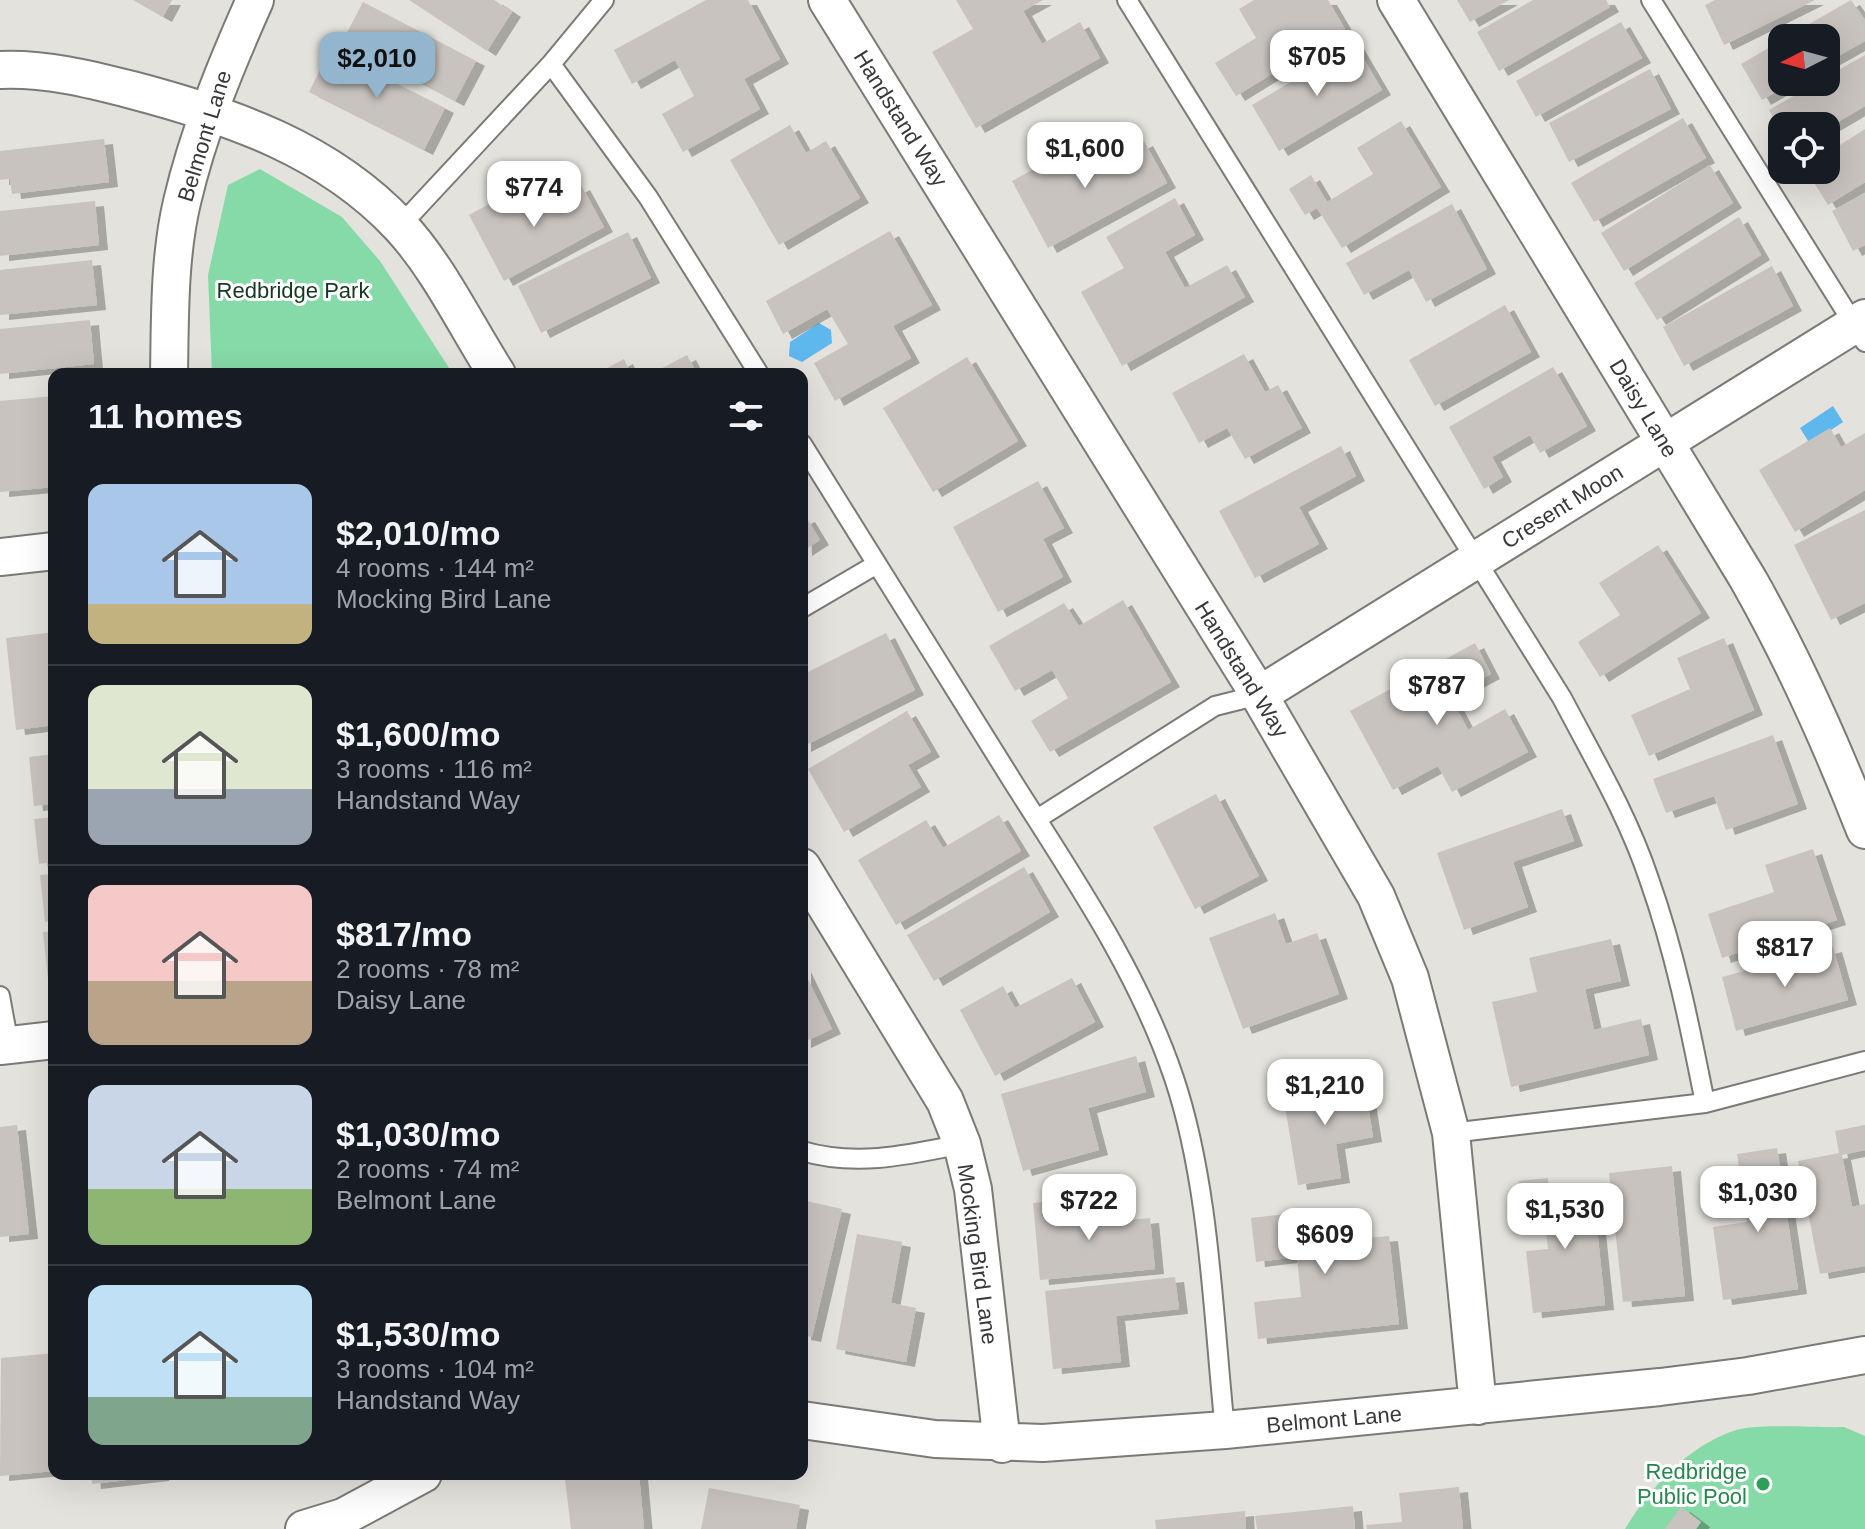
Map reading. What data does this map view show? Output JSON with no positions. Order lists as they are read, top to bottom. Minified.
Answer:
{"streets":{"street":["Handstand Way","Belmont Lane","Daisy Lane","Cresent Moon","Mocking Bird Lane"]},"crossings":[["Handstand Way","Belmont Lane"],["Handstand Way","Cresent Moon"],["Belmont Lane","Mocking Bird Lane"],["Daisy Lane","Cresent Moon"]],"parks":["Redbridge Park"],"places":["Redbridge Public Pool"],"north":"left","page":{"price":["$705","$2,010","$1,600","$774","$787","$817","$1,210","$1,030","$722","$1,530","$609"],"heading":"11 homes","list":[{"name":"$2,010/mo","note":"4 rooms · 144 m² · Mocking Bird Lane"},{"name":"$1,600/mo","note":"3 rooms · 116 m² · Handstand Way"},{"name":"$817/mo","note":"2 rooms · 78 m² · Daisy Lane"},{"name":"$1,030/mo","note":"2 rooms · 74 m² · Belmont Lane"},{"name":"$1,530/mo","note":"3 rooms · 104 m² · Handstand Way"}]}}
